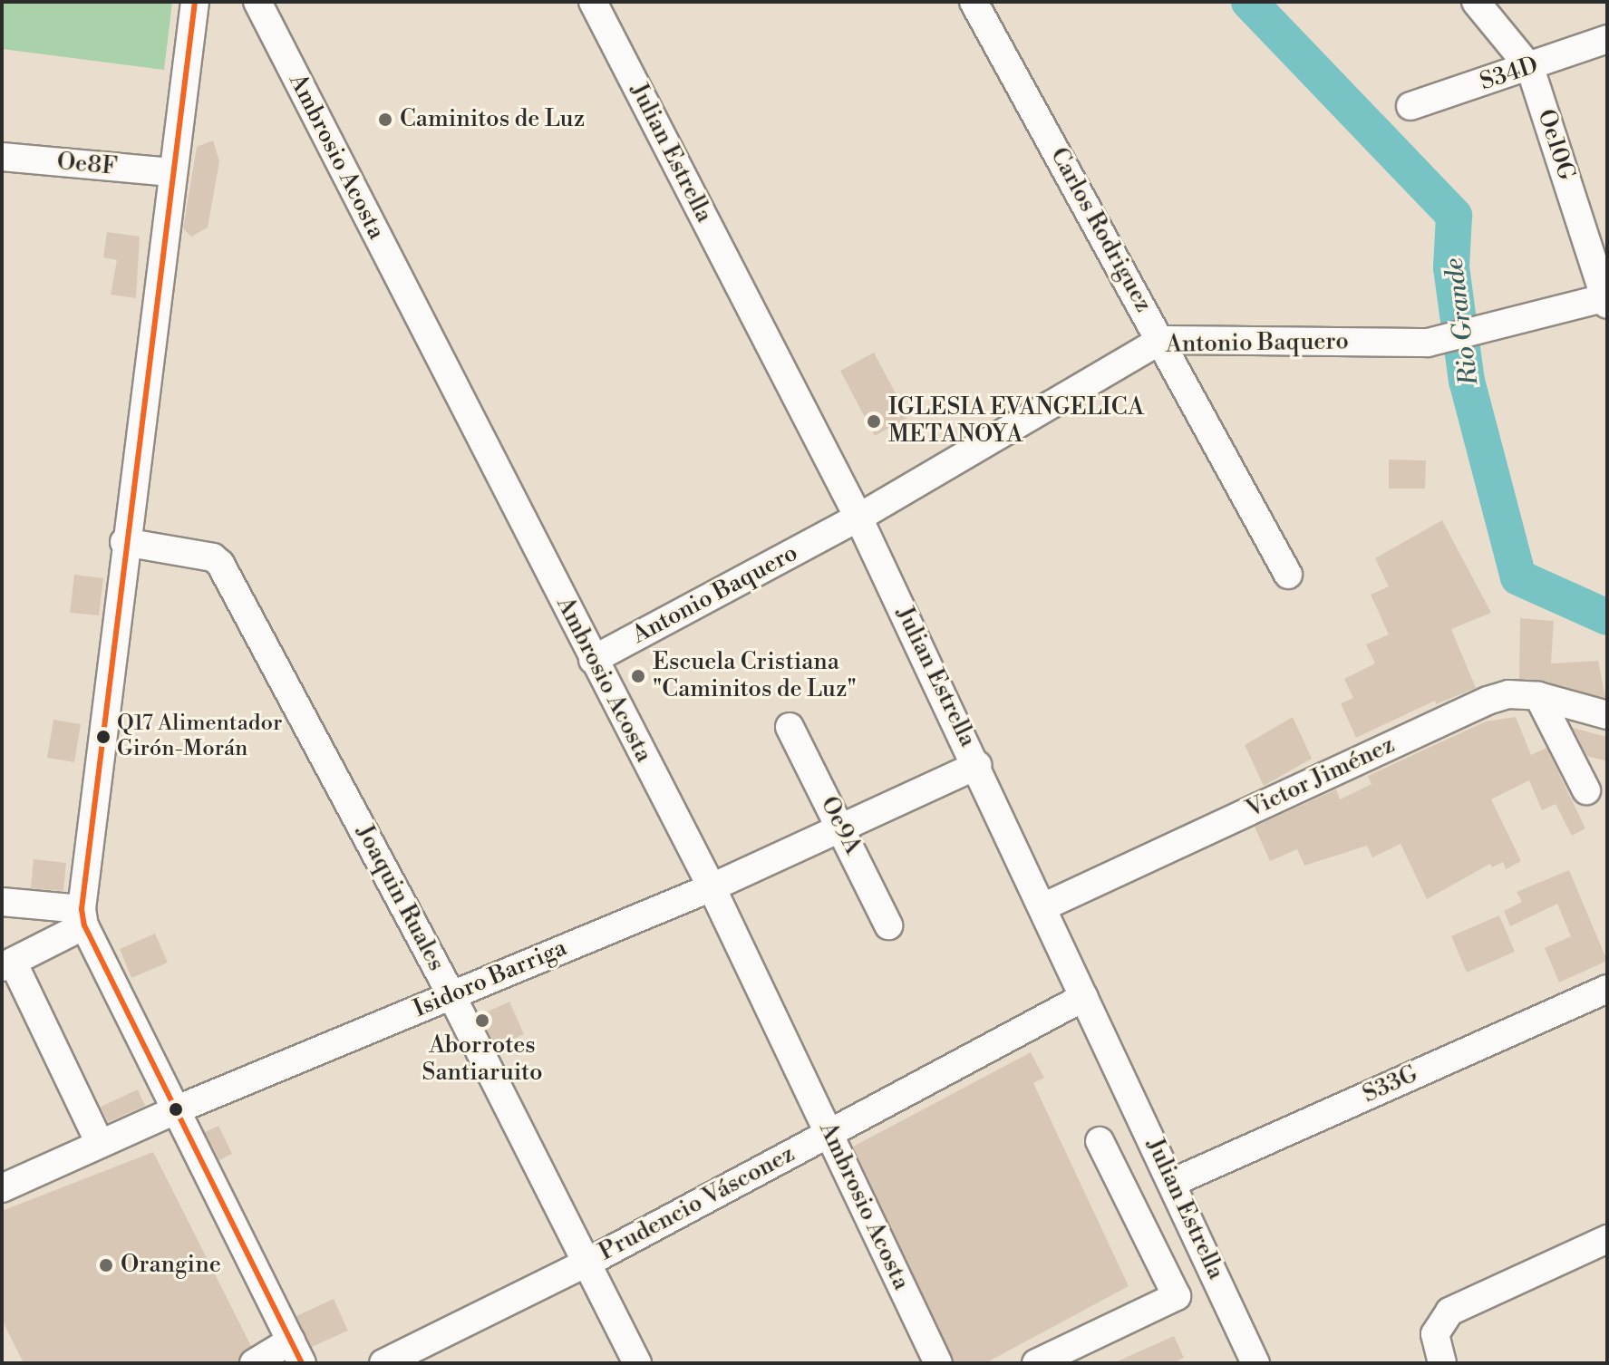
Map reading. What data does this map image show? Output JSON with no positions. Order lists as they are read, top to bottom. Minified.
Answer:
{"streets":{"street":["S34D","Oe10G","Julian Estrella","Ambrosio Acosta","Oe8F","Carlos Rodriguez","Antonio Baquero","Victor Jiménez","Oe9A","Joaquin Ruales","Isidoro Barriga","S33G","Prudencio Vásconez"]},"crossings":[["S34D","Oe10G"],["Oe10G","Antonio Baquero"],["Julian Estrella","Antonio Baquero"],["Julian Estrella","Victor Jiménez"],["Julian Estrella","Isidoro Barriga"],["Julian Estrella","S33G"],["Julian Estrella","Prudencio Vásconez"],["Ambrosio Acosta","Antonio Baquero"],["Ambrosio Acosta","Isidoro Barriga"],["Ambrosio Acosta","Prudencio Vásconez"],["Carlos Rodriguez","Antonio Baquero"],["Oe9A","Isidoro Barriga"],["Joaquin Ruales","Isidoro Barriga"],["Joaquin Ruales","Prudencio Vásconez"]],"water":["Rio Grande"],"places":["Caminitos de Luz","IGLESIA EVANGELICA METANOYA","Escuela Cristiana \"Caminitos de Luz\"","Q17 Alimentador Girón-Morán","Aborrotes Santiaruito","Orangine"],"lines":["transit line Q17"]}
